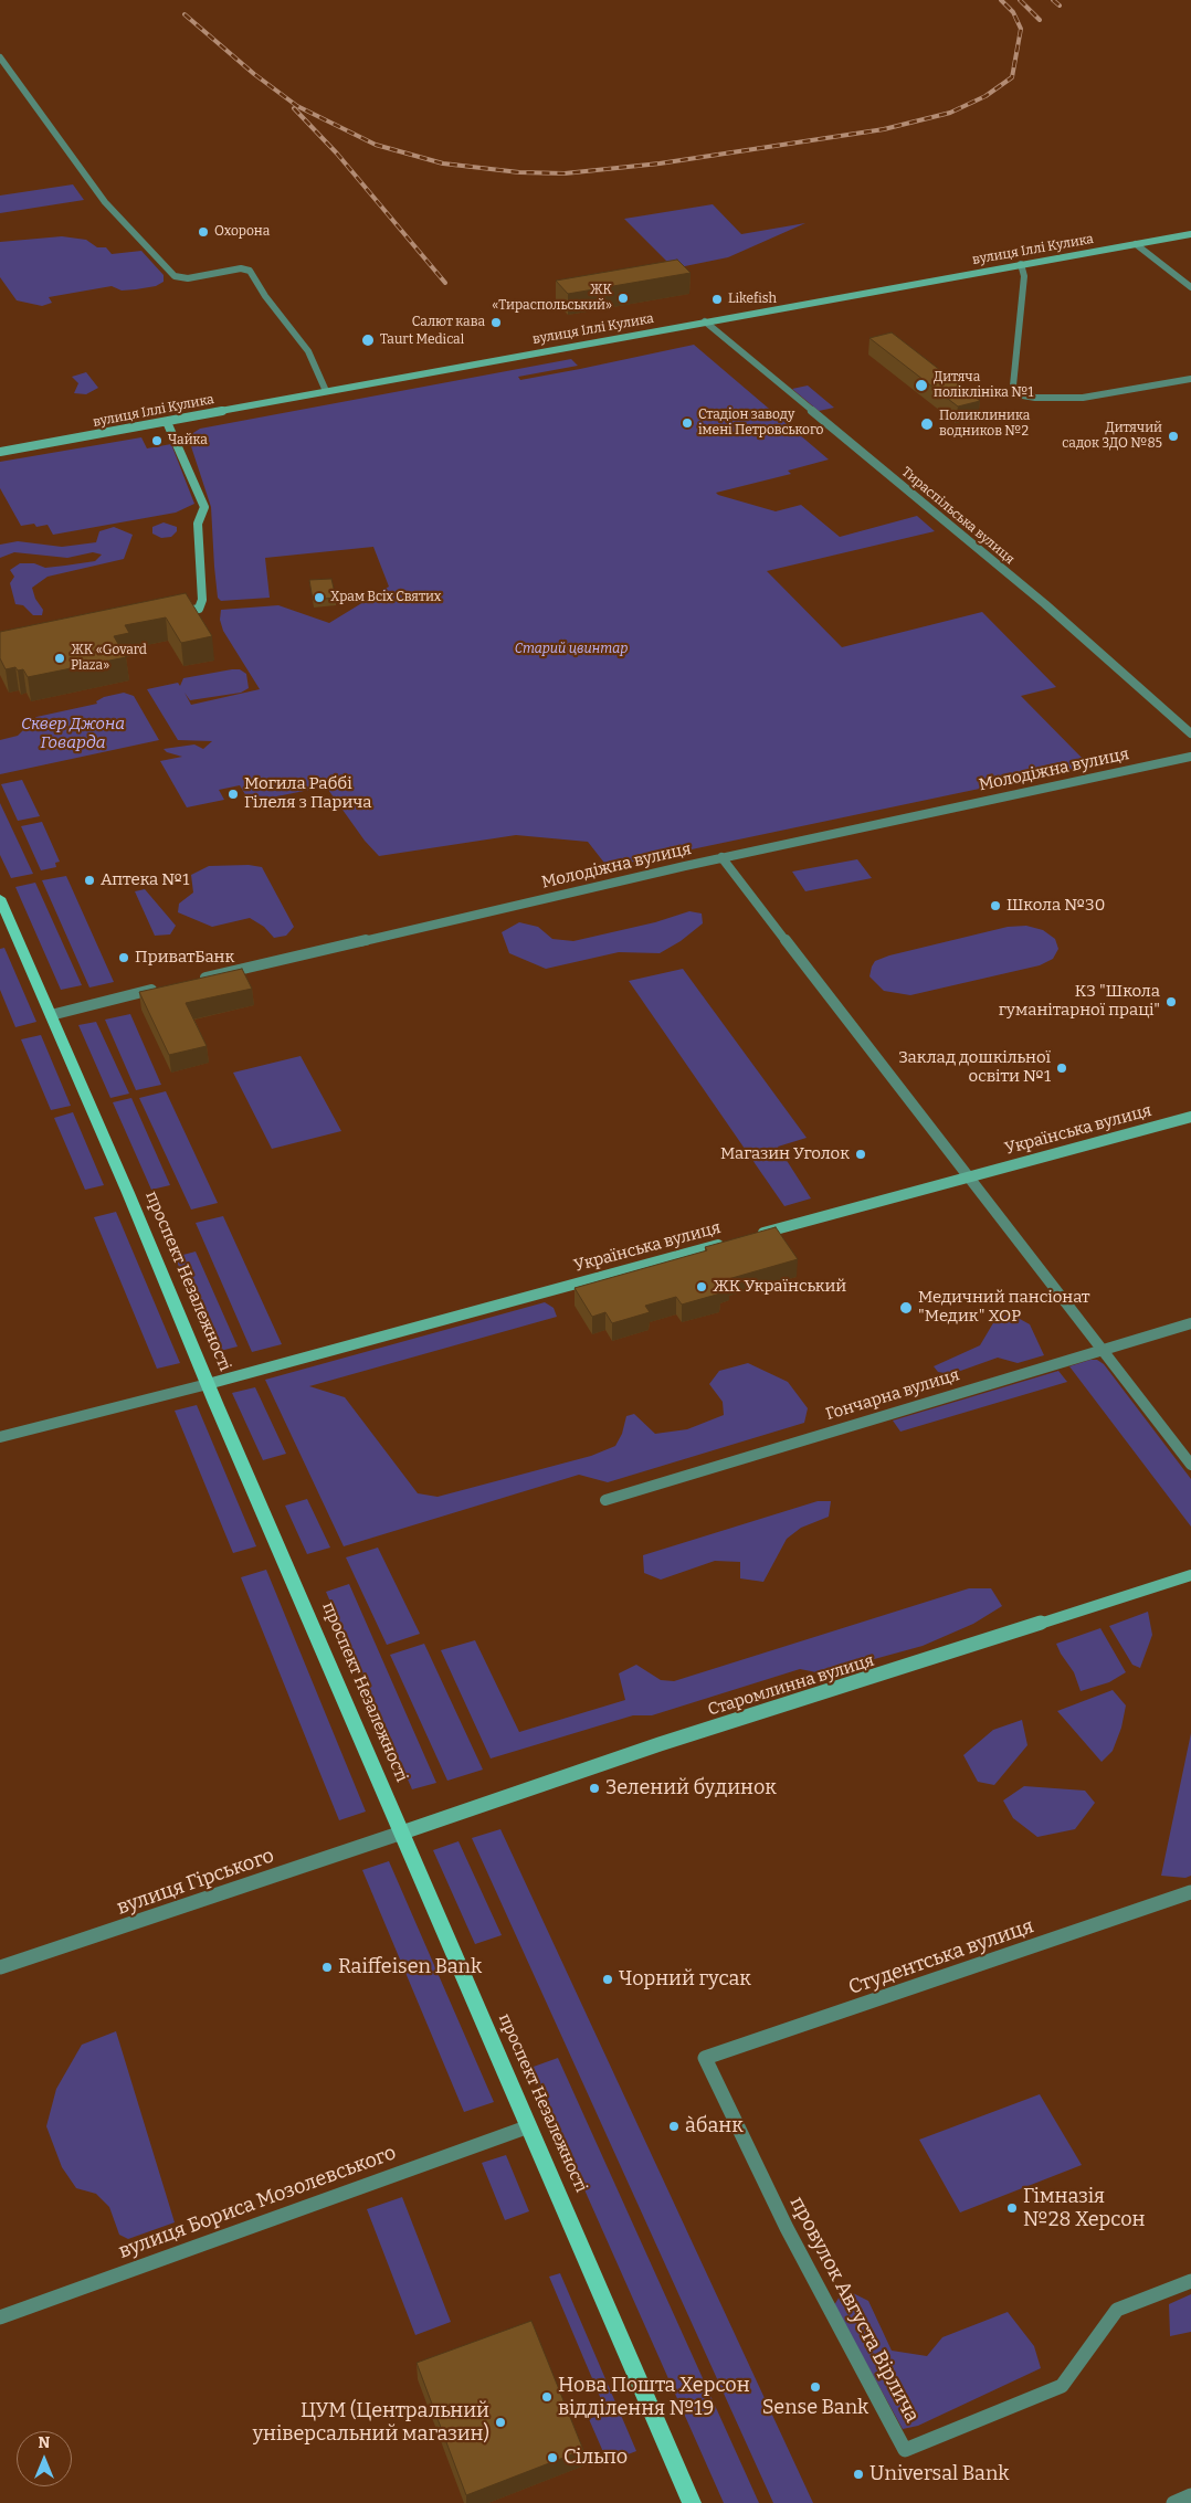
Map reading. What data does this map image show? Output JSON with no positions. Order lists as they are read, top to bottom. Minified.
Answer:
{"streets":{"main road":["проспект Незалежності"],"street":["вулиця Іллі Кулика","Тираспільська вулиця","Молодіжна вулиця","Українська вулиця","Гончарна вулиця","Старомлинна вулиця","вулиця Гірського","Студентська вулиця","вулиця Бориса Мозолевського","провулок Августа Вірлича"]},"crossings":[["вулиця Іллі Кулика","Тираспільська вулиця"],["Українська вулиця","проспект Незалежності"],["проспект Незалежності","Старомлинна вулиця"],["проспект Незалежності","вулиця Гірського"],["проспект Незалежності","вулиця Бориса Мозолевського"],["Старомлинна вулиця","вулиця Гірського"],["Студентська вулиця","провулок Августа Вірлича"]],"parks":["Старий цвинтар","Сквер Джона Говарда"],"places":["Охорона","ЖК «Тираспольський»","Likefish","Салют кава","Taurt Medical","Дитяча поліклініка №1","Стадіон заводу імені Петровського","Поликлиника водников №2","Дитячий садок ЗДО №85","Чайка","Храм Всіх Святих","ЖК «Govard Plaza»","Могила Раббі Гілеля з Парича","Аптека №1","Школа №30","ПриватБанк","КЗ \"Школа гуманітарної праці\"","Заклад дошкільної освіти №1","Магазин Уголок","ЖК Український","Медичний пансіонат \"Медик\" ХОР","Зелений будинок","Raiffeisen Bank","Чорний гусак","а̀банк","Гімназія №28 Херсон","Sense Bank","Нова Пошта Херсон відділення №19","ЦУМ (Центральний універсальний магазин)","Сільпо","Universal Bank"],"north":"top"}
